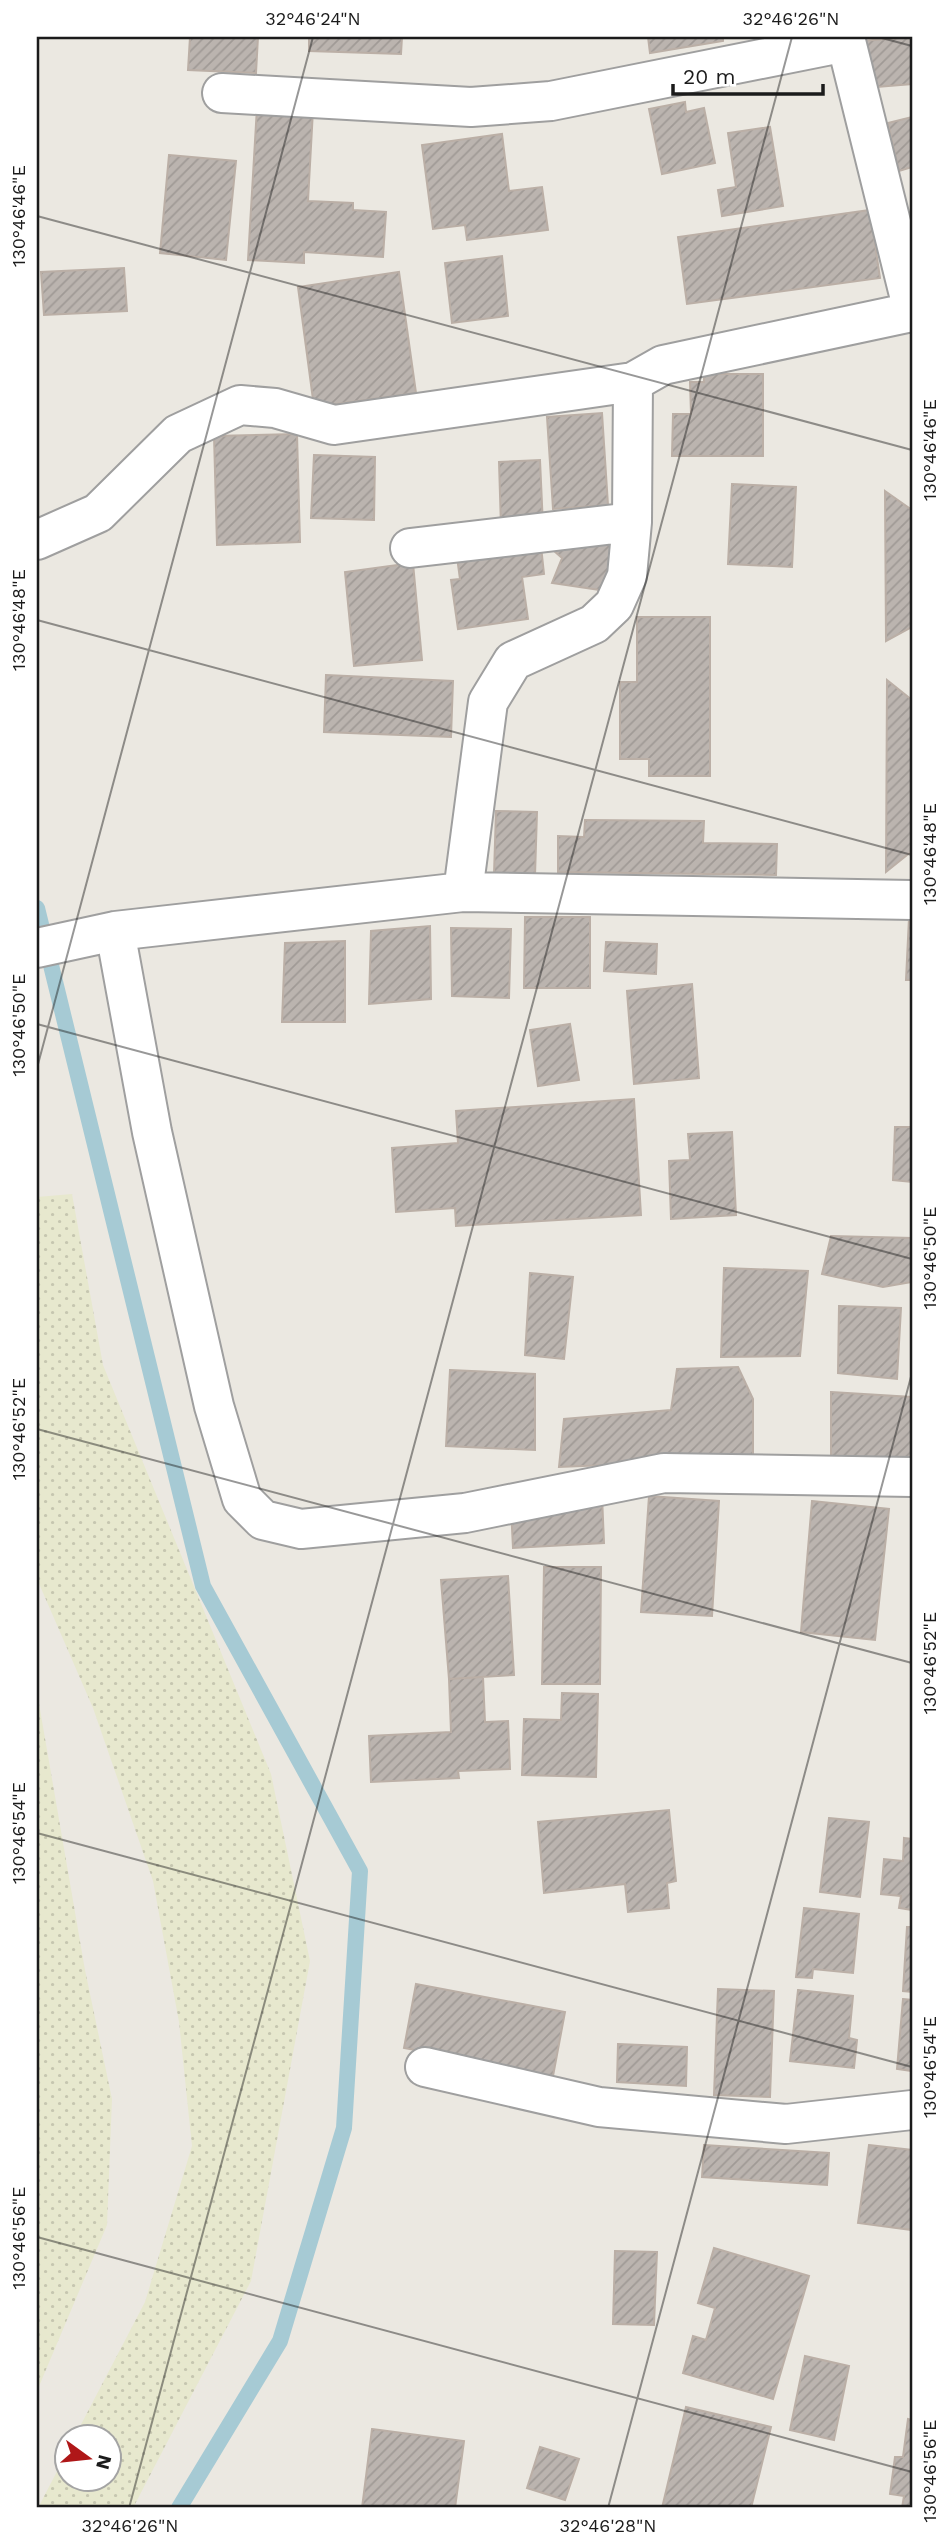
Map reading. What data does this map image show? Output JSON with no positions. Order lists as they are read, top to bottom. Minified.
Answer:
{"scale_bar":"20 m","north":"right","coordinates":["32°46'24\"N","32°46'26\"N","130°46'46\"E","130°46'48\"E","130°46'50\"E","130°46'52\"E","130°46'54\"E","130°46'56\"E","32°46'28\"N"]}
